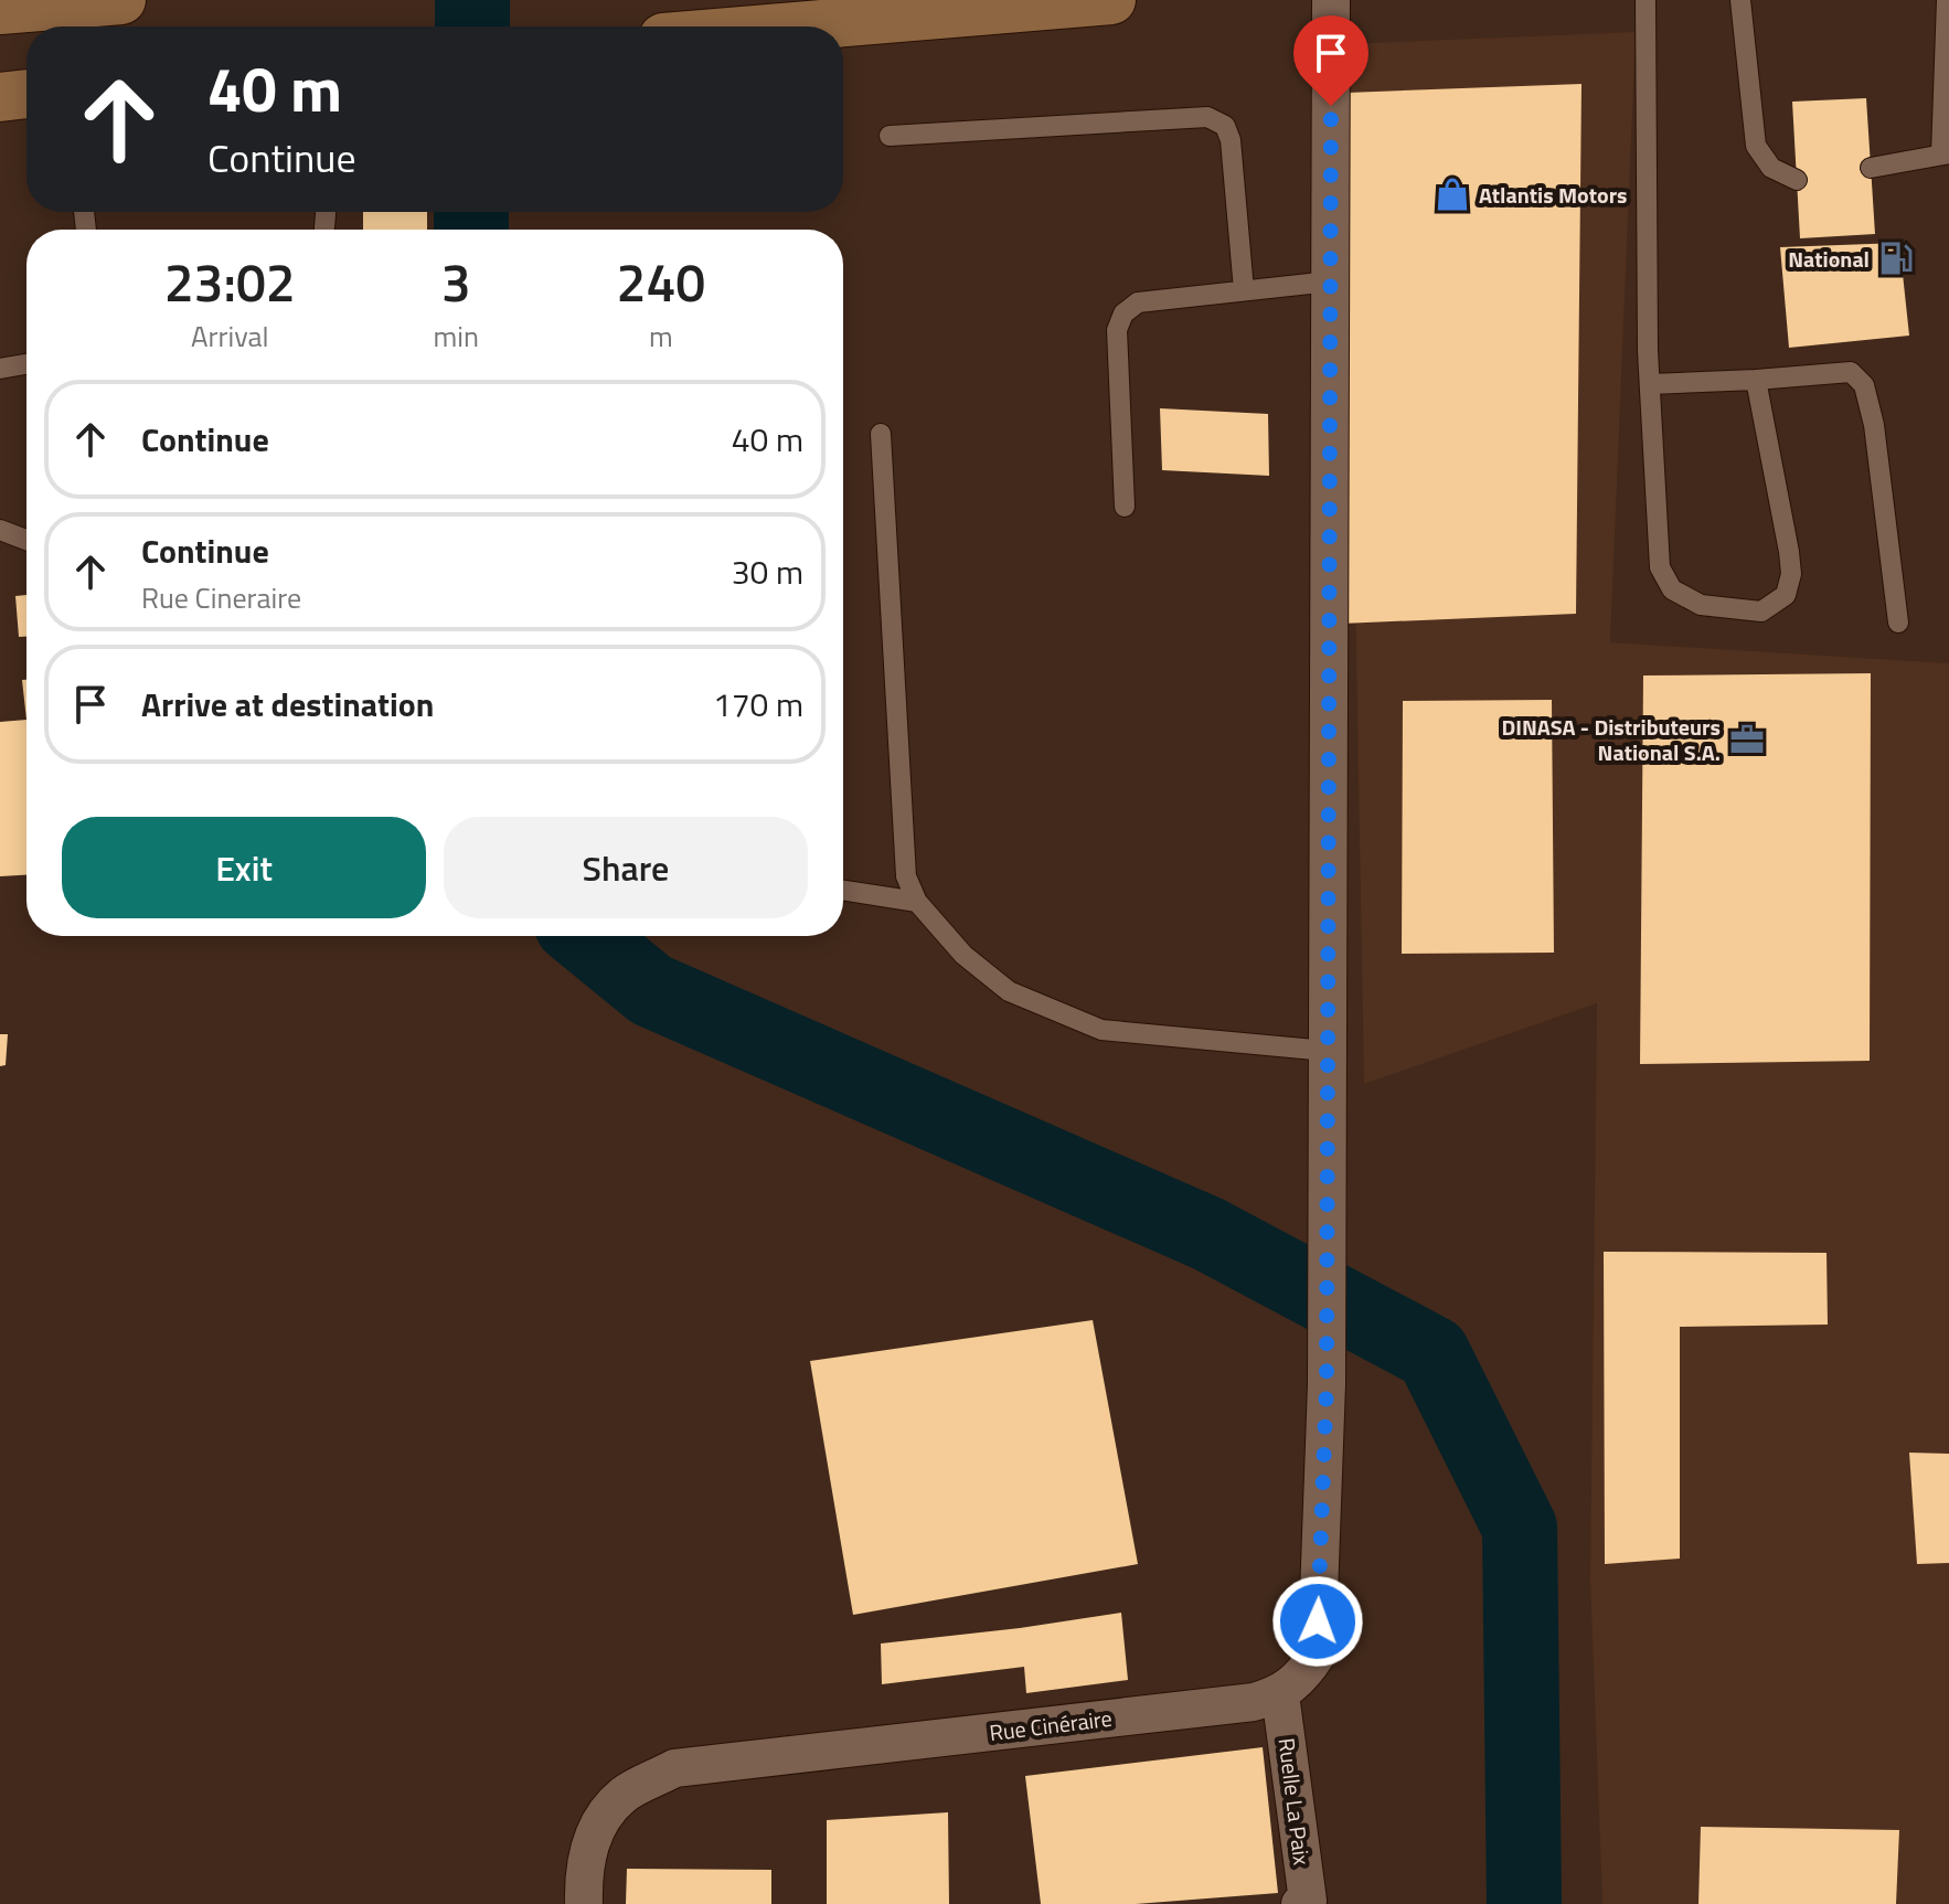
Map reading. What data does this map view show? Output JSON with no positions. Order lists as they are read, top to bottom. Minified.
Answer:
{"streets":{"street":["Rue Cinéraire","Ruelle La Paix"]},"crossings":[["Rue Cinéraire","Ruelle La Paix"]],"places":{"shop":["Atlantis Motors"],"fuel station":["National"],"office":["DINASA - Distributeurs National S.A."]},"page":{"turn":["40 m","Continue"],"eta":["23:02","Arrival","3","min","240","m"],"list":[{"name":"Continue","value":"40 m"},{"name":"Continue","note":"Rue Cineraire","value":"30 m"},{"name":"Arrive at destination","value":"170 m"}],"buttons":["Exit","Share"]}}
